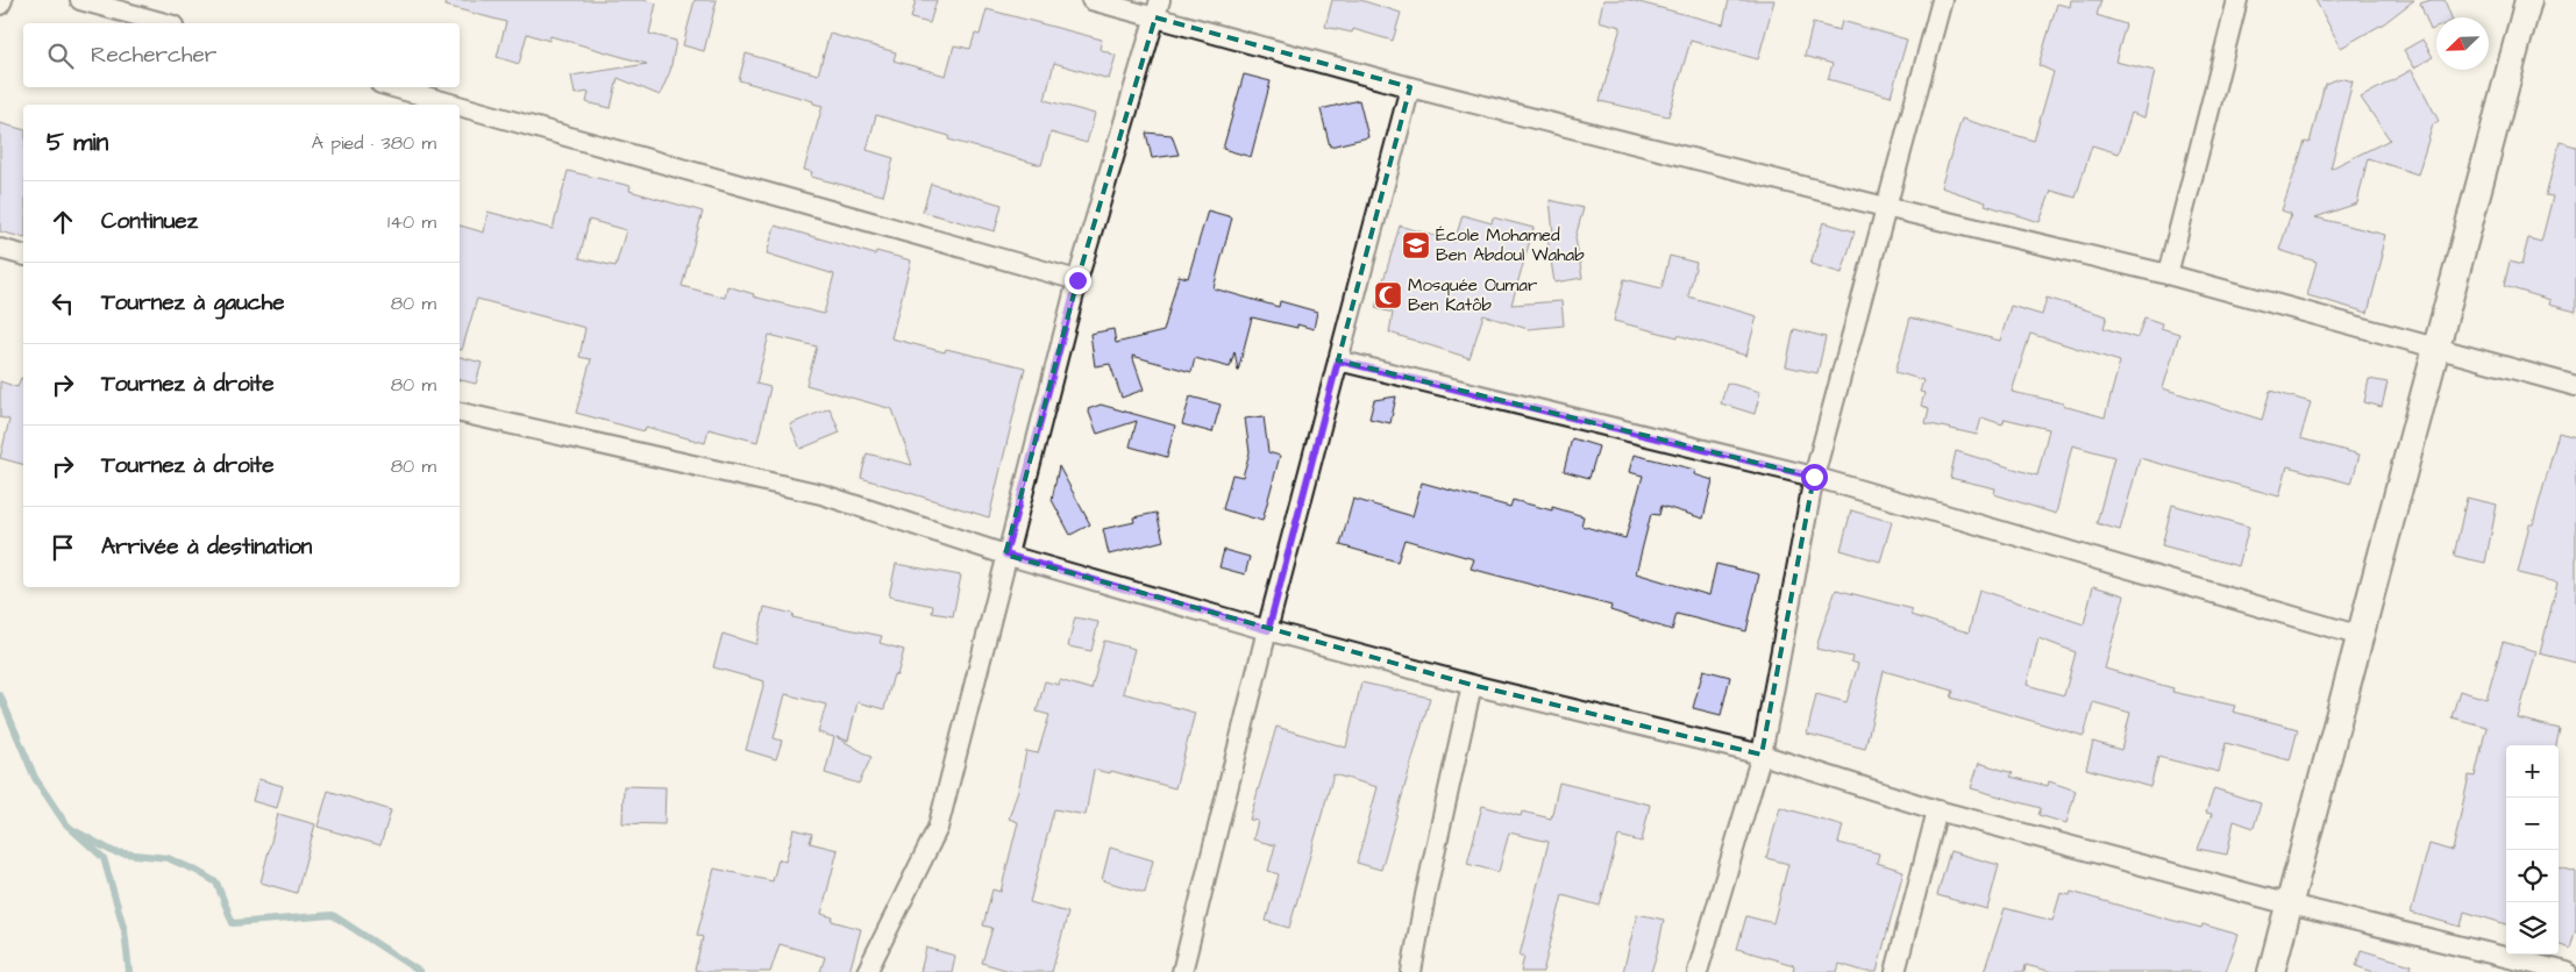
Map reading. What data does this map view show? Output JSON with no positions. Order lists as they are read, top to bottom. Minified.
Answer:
{"places":{"school or university":["École Mohamed Ben Abdoul Wahab"],"mosque":["Mosquée Oumar Ben Katôb"]},"north":"bottom left","page":{"search":"Rechercher","heading":["5 min","À pied · 380 m"],"list":[["Continuez","140 m"],["Tournez à gauche","80 m"],["Tournez à droite","80 m"],["Tournez à droite","80 m"],"Arrivée à destination"],"map_buttons":["+","−"]}}
